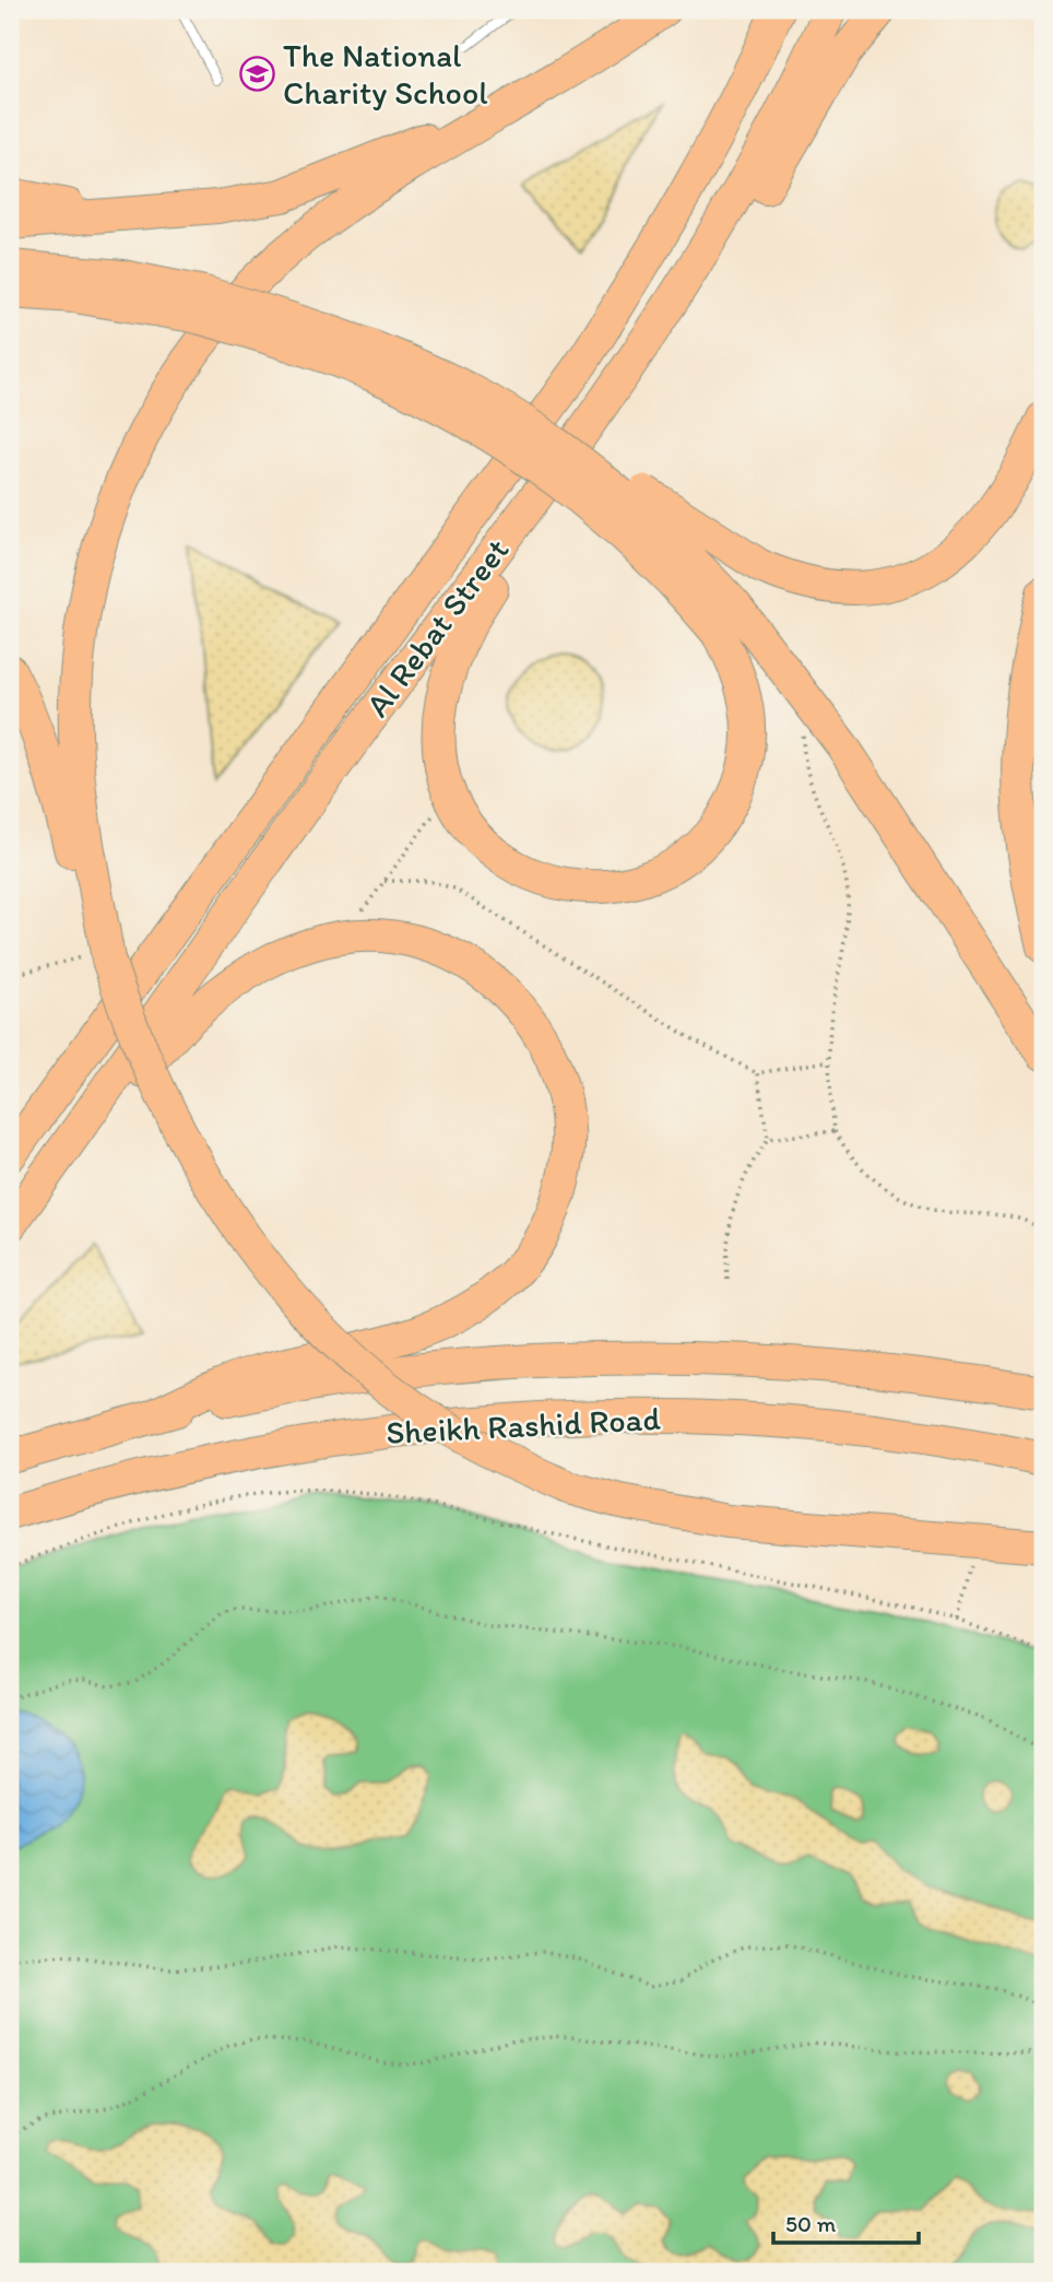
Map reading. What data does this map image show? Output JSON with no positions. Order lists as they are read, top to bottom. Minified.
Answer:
{"streets":{"highway":["Al Rebat Street","Sheikh Rashid Road"]},"places":{"school or university":["The National Charity School"]},"scale_bar":"50 m"}
